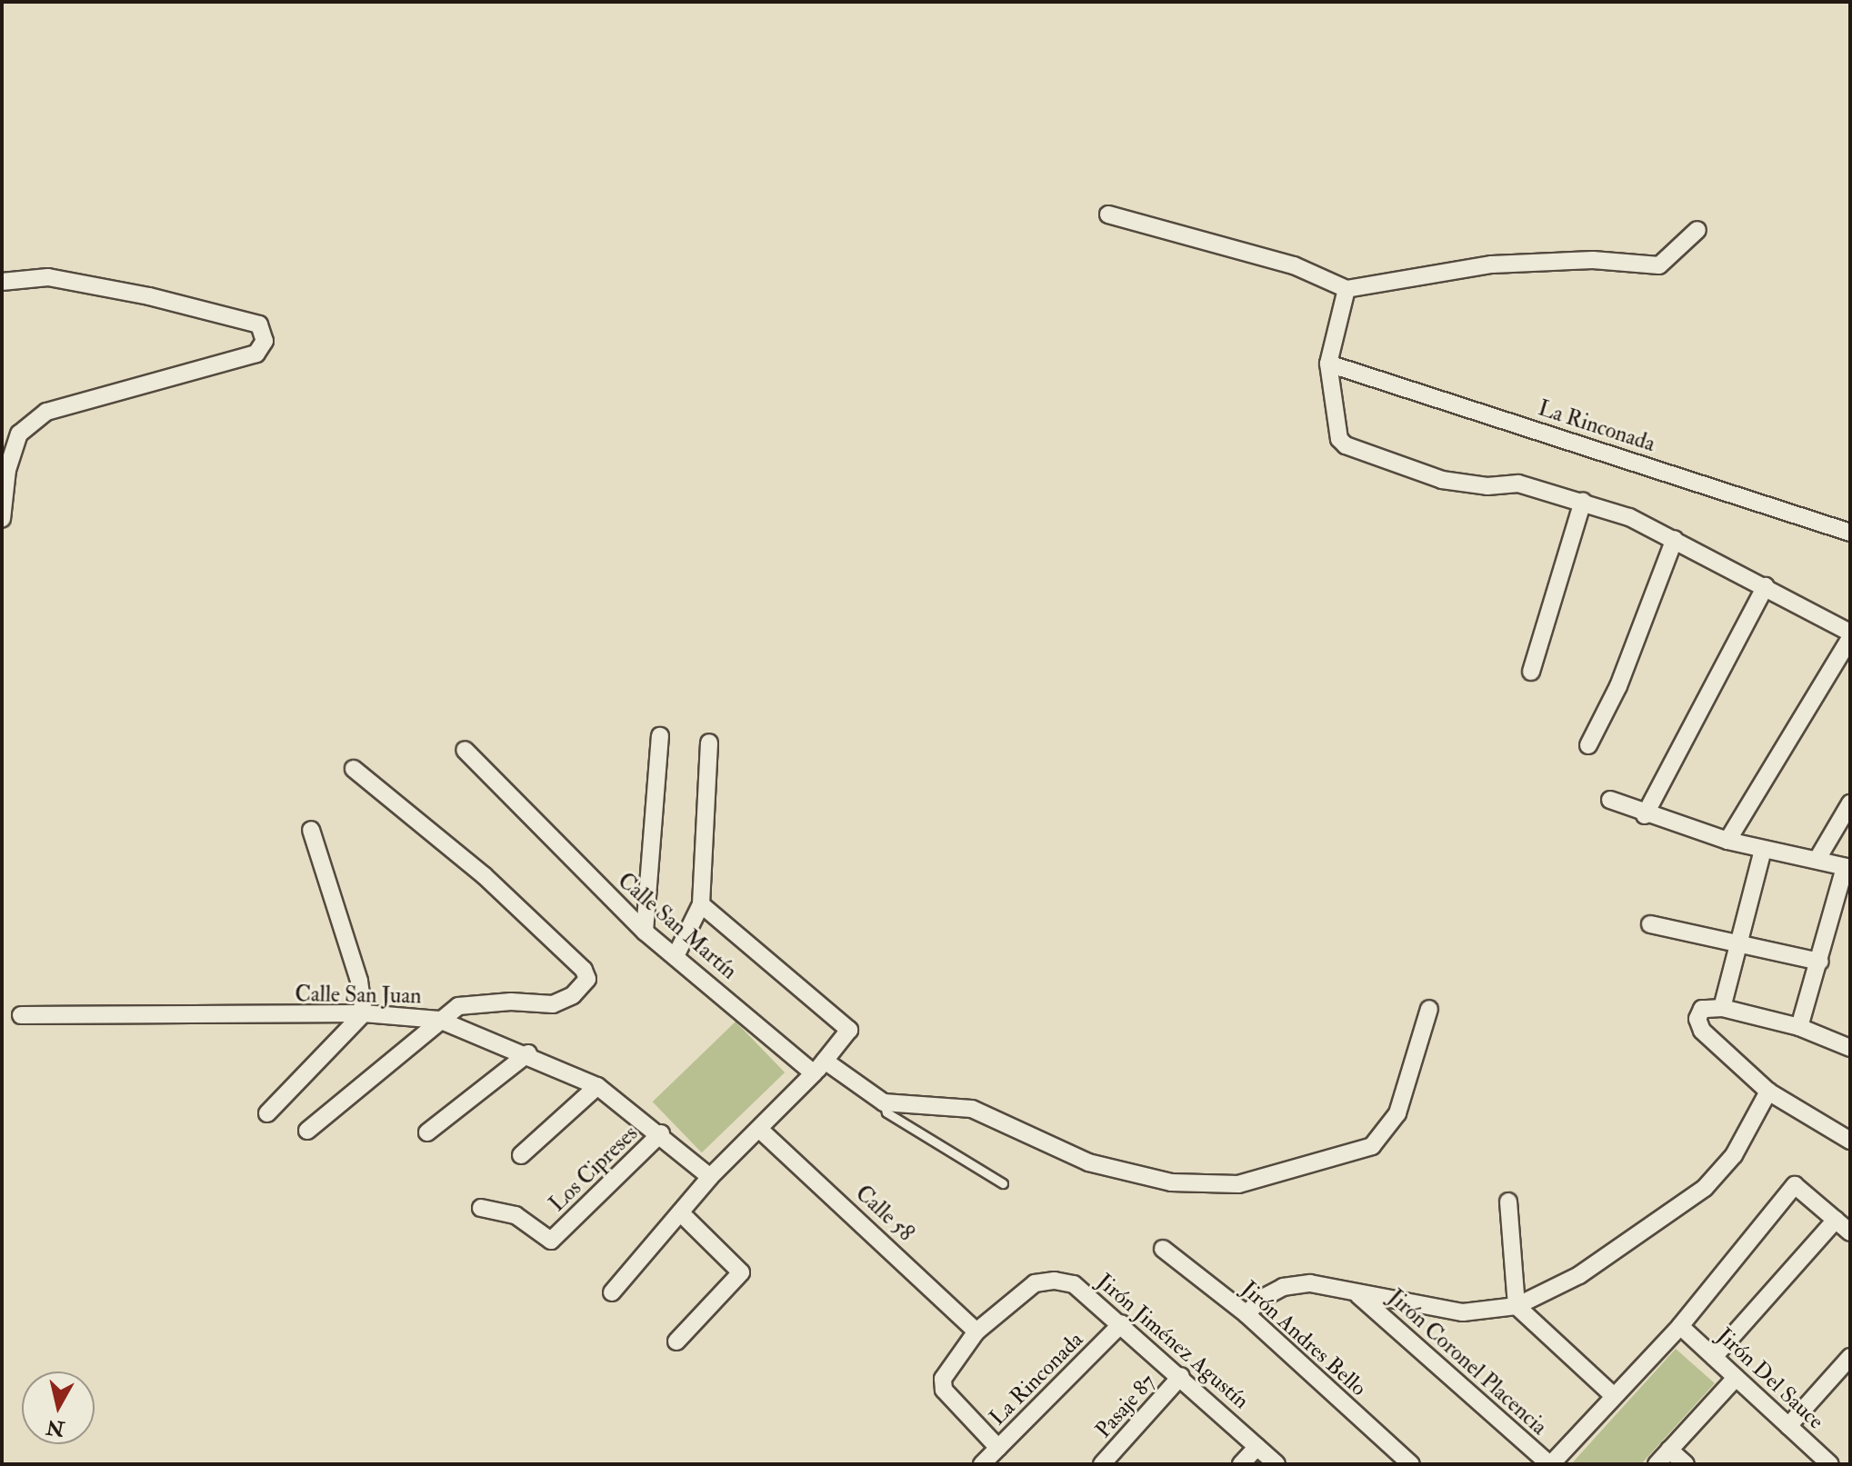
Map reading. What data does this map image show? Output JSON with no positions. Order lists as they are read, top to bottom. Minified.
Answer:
{"streets":{"street":["La Rinconada","Calle San Martín","Calle San Juan","Los Cipreses","Calle 58","Jirón Andres Bello","Jirón Jiménez Agustín","Jirón Coronel Placencia","Jirón Del Sauce","Pasaje 87"]},"crossings":[["La Rinconada","Jirón Jiménez Agustín"],["Calle San Juan","Los Cipreses"],["Calle 58","Jirón Jiménez Agustín"],["Jirón Jiménez Agustín","Pasaje 87"]],"north":"bottom"}
